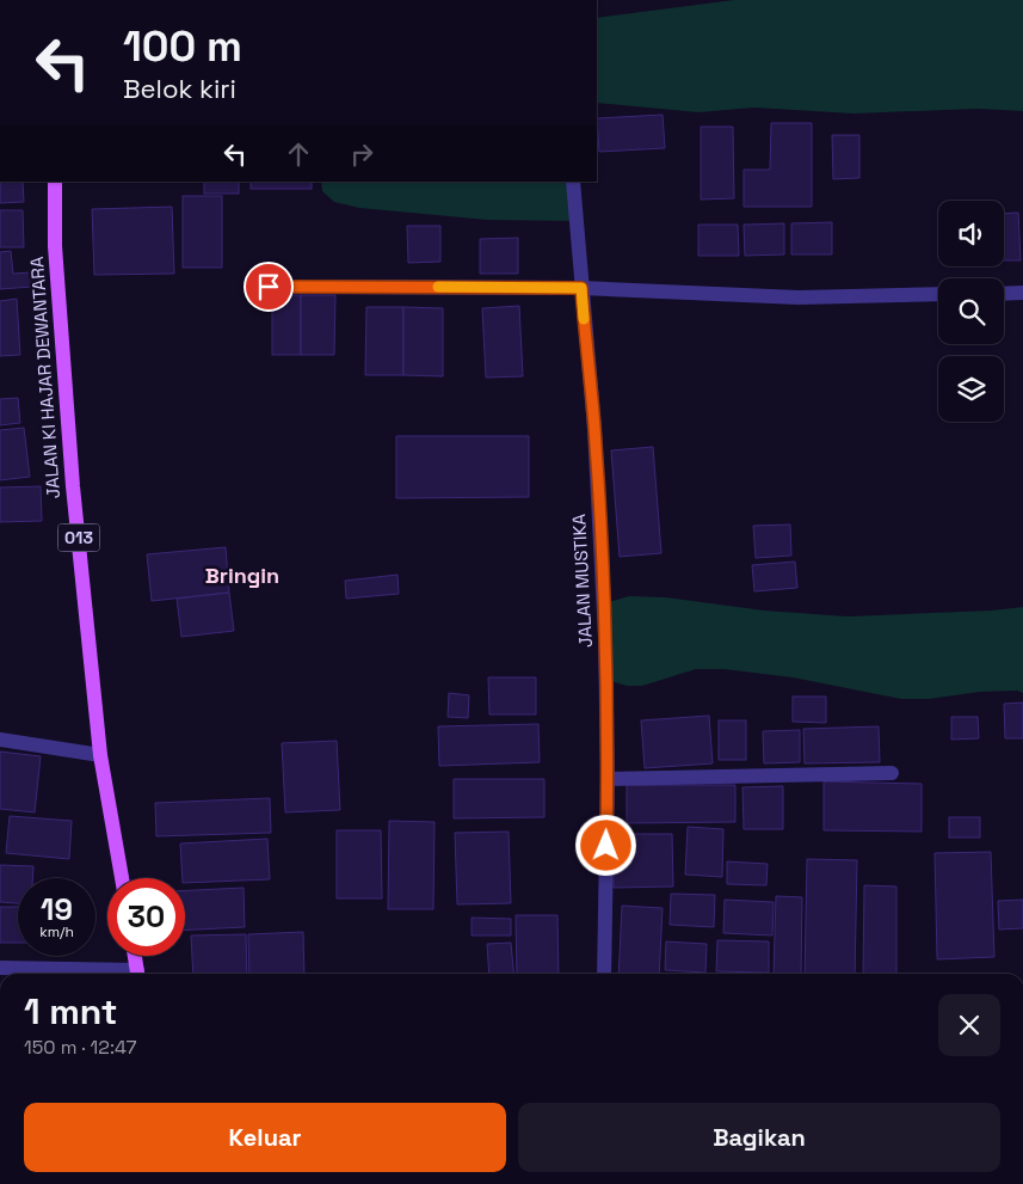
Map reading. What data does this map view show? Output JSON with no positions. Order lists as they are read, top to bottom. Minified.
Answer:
{"streets":{"main road":["JALAN KI HAJAR DEWANTARA","013"],"street":["JALAN MUSTIKA"]},"districts":["Bringin"],"page":{"turn":["100 m","Belok kiri"],"speed":"19 km/h","limit":"30","heading":["1 mnt","150 m · 12:47"],"buttons":["Keluar","Bagikan"]}}
